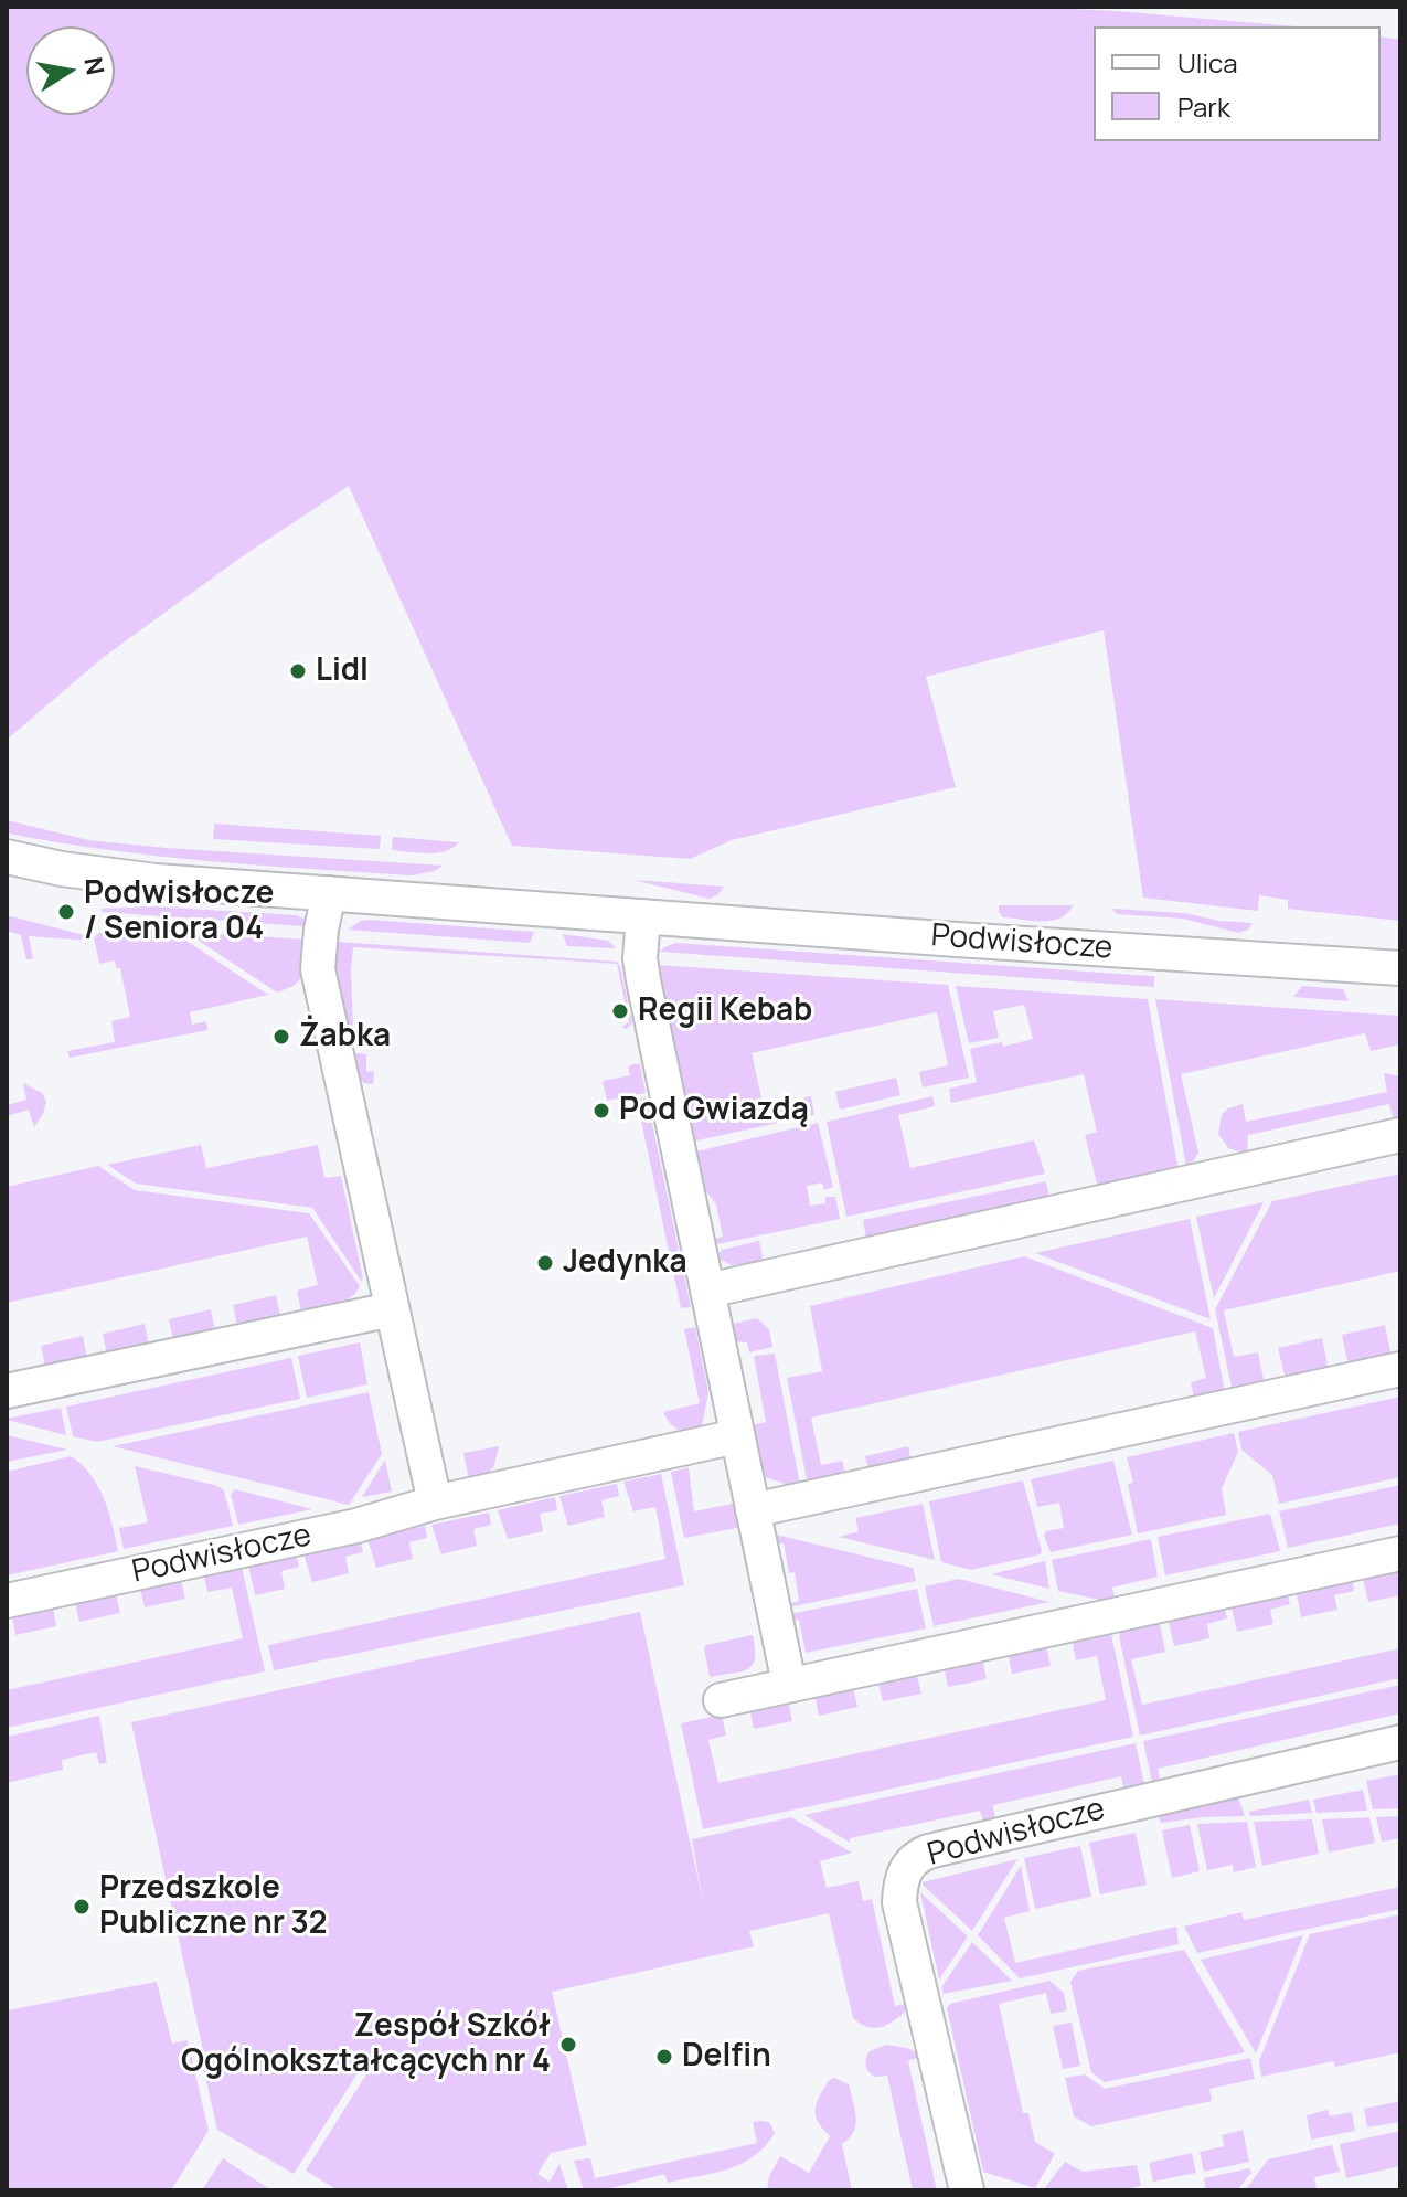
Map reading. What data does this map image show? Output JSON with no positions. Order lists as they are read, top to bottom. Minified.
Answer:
{"streets":{"street":["Podwisłocze"]},"places":["Lidl","Podwisłocze / Seniora 04","Regii Kebab","Żabka","Pod Gwiazdą","Jedynka","Przedszkole Publiczne nr 32","Zespół Szkół Ogólnokształcących nr 4","Delfin"],"legend":["Ulica","Park"],"north":"right"}
